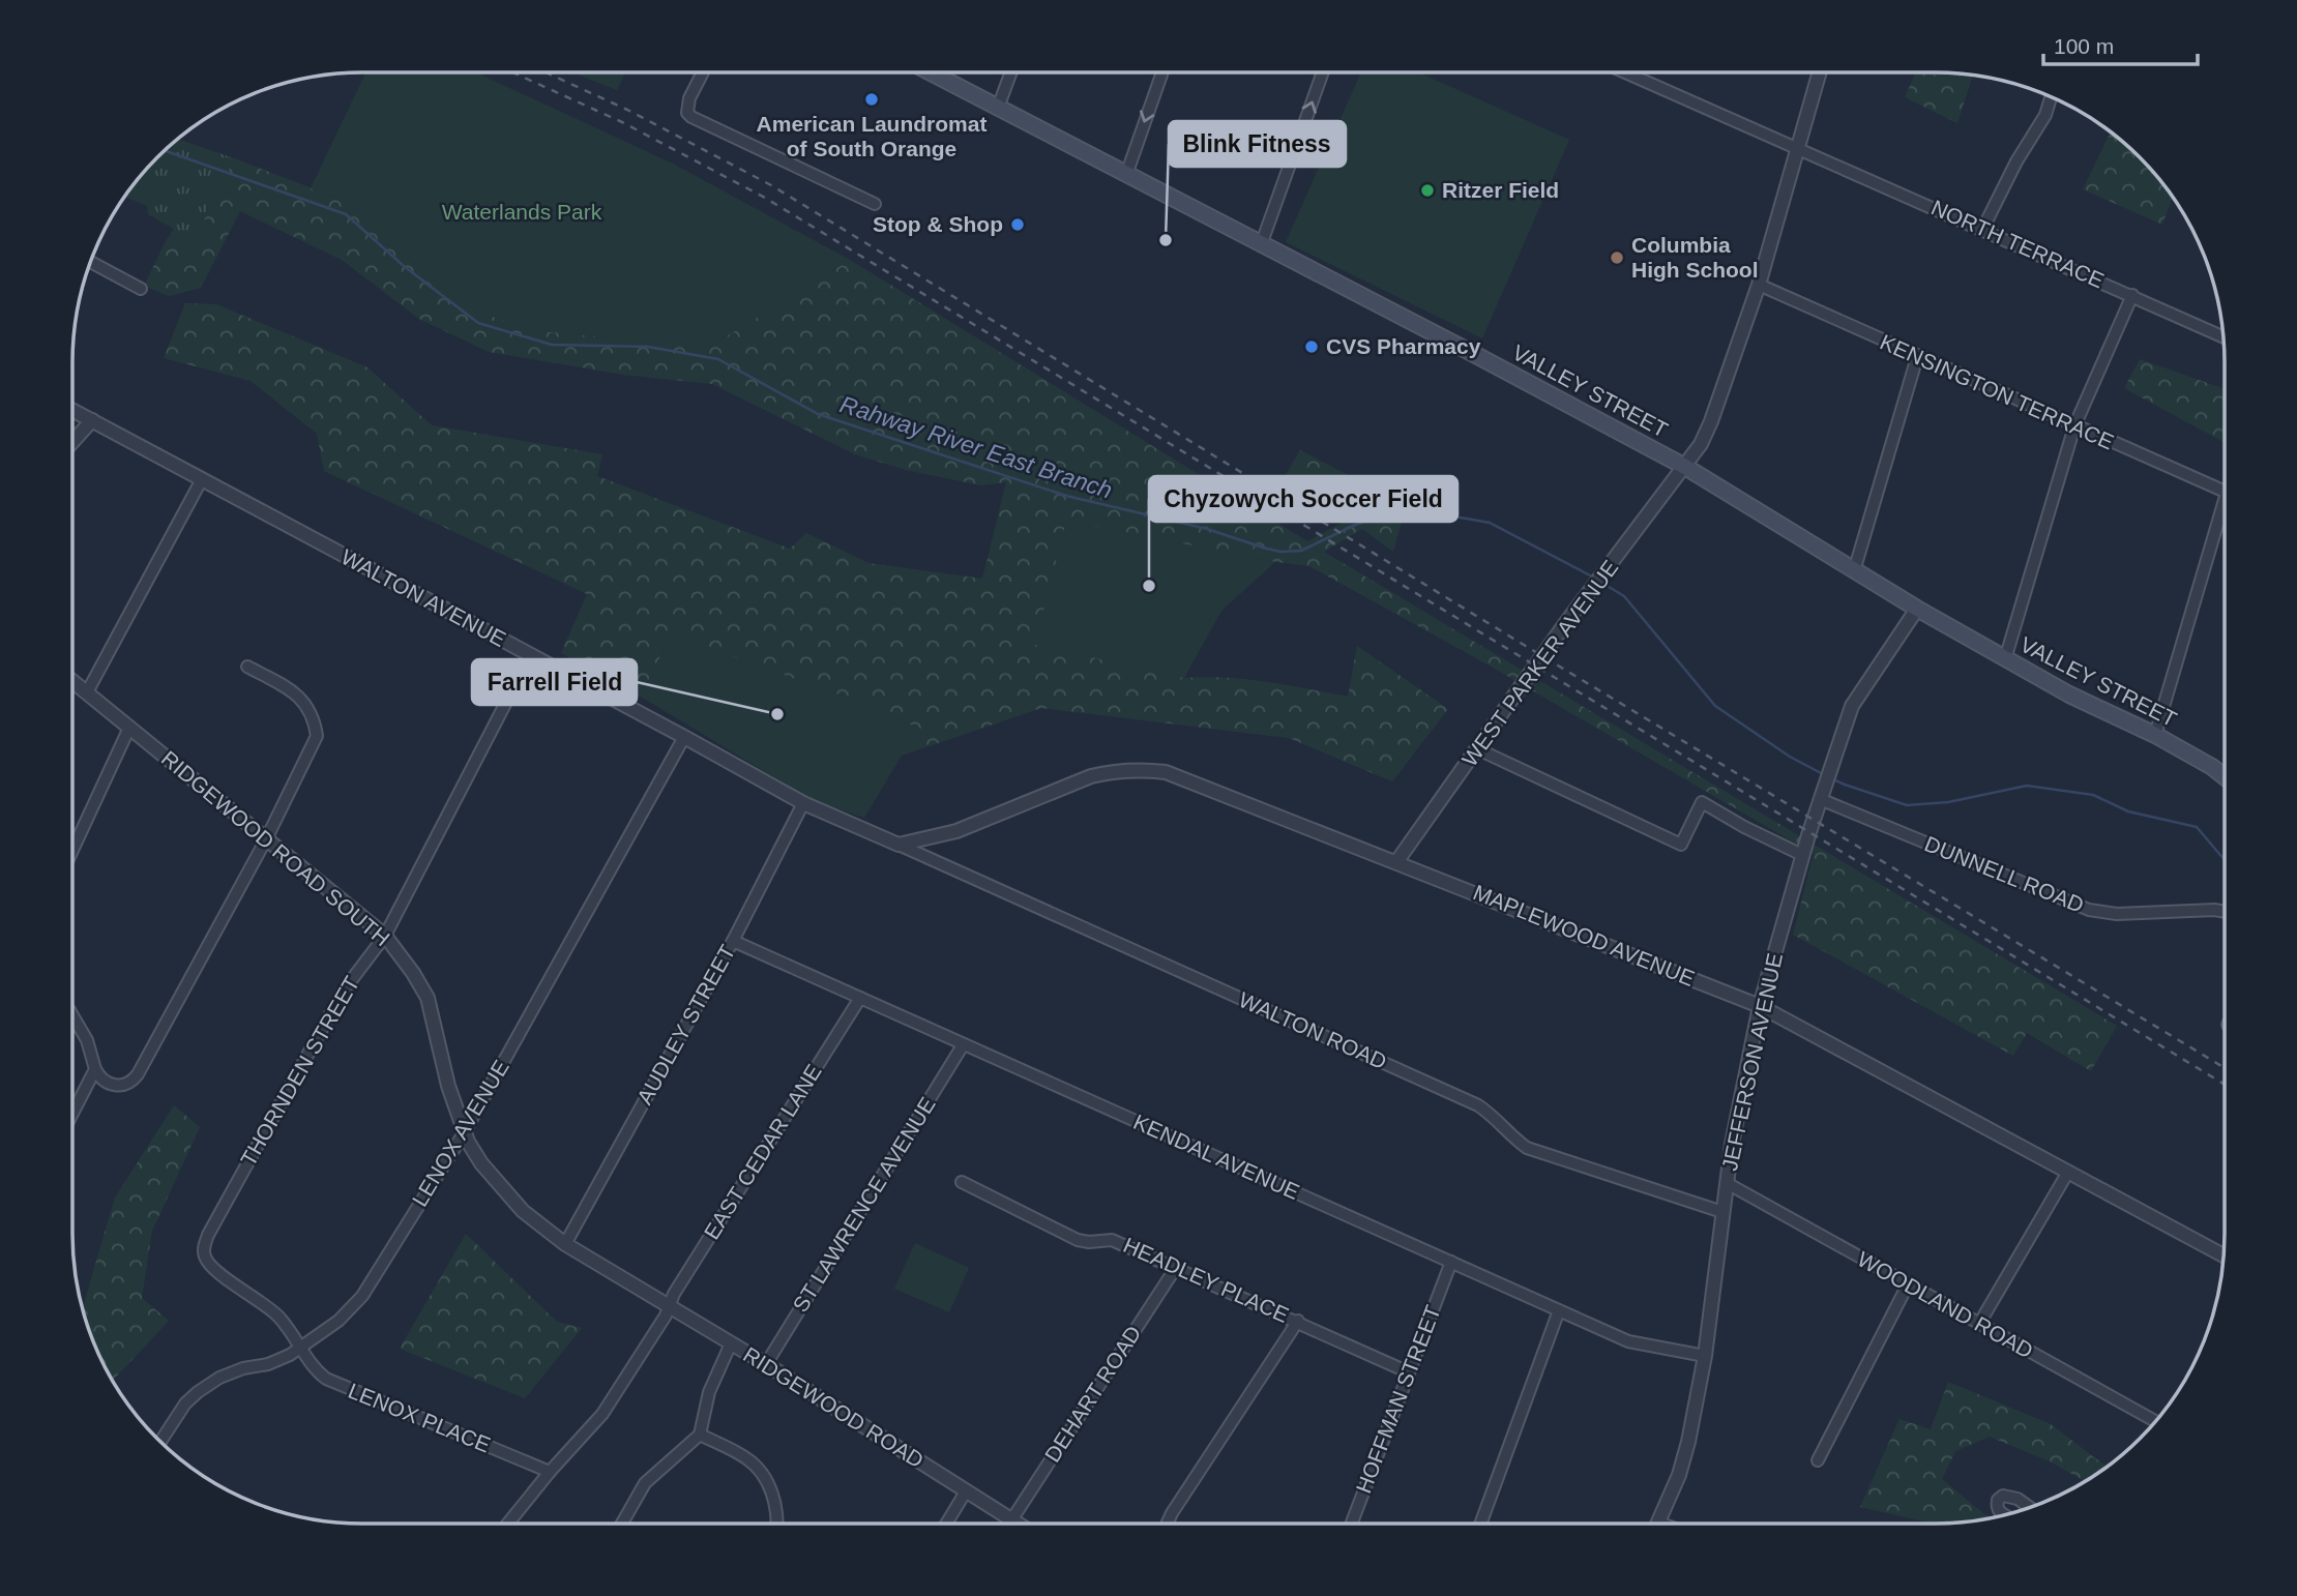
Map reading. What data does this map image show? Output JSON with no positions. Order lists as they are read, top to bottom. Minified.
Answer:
{"streets":{"main road":["VALLEY STREET"],"street":["NORTH TERRACE","KENSINGTON TERRACE","WALTON AVENUE","WEST PARKER AVENUE","RIDGEWOOD ROAD SOUTH","DUNNELL ROAD","MAPLEWOOD AVENUE","AUDLEY STREET","WALTON ROAD","JEFFERSON AVENUE","THORNDEN STREET","LENOX AVENUE","EAST CEDAR LANE","KENDAL AVENUE","ST LAWRENCE AVENUE","HEADLEY PLACE","WOODLAND ROAD","DEHART ROAD","HOFFMAN STREET","RIDGEWOOD ROAD","LENOX PLACE"]},"crossings":[["NORTH TERRACE","WEST PARKER AVENUE"],["VALLEY STREET","WEST PARKER AVENUE"],["VALLEY STREET","JEFFERSON AVENUE"],["KENSINGTON TERRACE","WEST PARKER AVENUE"],["WALTON AVENUE","MAPLEWOOD AVENUE"],["WALTON AVENUE","AUDLEY STREET"],["WALTON AVENUE","WALTON ROAD"],["WALTON AVENUE","THORNDEN STREET"],["WALTON AVENUE","LENOX AVENUE"],["WEST PARKER AVENUE","MAPLEWOOD AVENUE"],["RIDGEWOOD ROAD SOUTH","AUDLEY STREET"],["RIDGEWOOD ROAD SOUTH","THORNDEN STREET"],["RIDGEWOOD ROAD SOUTH","LENOX AVENUE"],["RIDGEWOOD ROAD SOUTH","RIDGEWOOD ROAD"],["DUNNELL ROAD","JEFFERSON AVENUE"],["MAPLEWOOD AVENUE","WALTON ROAD"],["MAPLEWOOD AVENUE","JEFFERSON AVENUE"],["AUDLEY STREET","KENDAL AVENUE"],["WALTON ROAD","JEFFERSON AVENUE"],["JEFFERSON AVENUE","KENDAL AVENUE"],["JEFFERSON AVENUE","WOODLAND ROAD"],["THORNDEN STREET","LENOX AVENUE"],["THORNDEN STREET","LENOX PLACE"],["LENOX AVENUE","LENOX PLACE"],["EAST CEDAR LANE","KENDAL AVENUE"],["EAST CEDAR LANE","RIDGEWOOD ROAD"],["EAST CEDAR LANE","LENOX PLACE"],["KENDAL AVENUE","ST LAWRENCE AVENUE"],["KENDAL AVENUE","HOFFMAN STREET"],["ST LAWRENCE AVENUE","RIDGEWOOD ROAD"],["HEADLEY PLACE","DEHART ROAD"],["HEADLEY PLACE","HOFFMAN STREET"],["DEHART ROAD","RIDGEWOOD ROAD"]],"water":["Rahway River East Branch"],"parks":["Waterlands Park"],"places":["American Laundromat of South Orange","Ritzer Field","Stop & Shop","Blink Fitness","Columbia High School","CVS Pharmacy","Chyzowych Soccer Field","Farrell Field"],"scale_bar":"100 m"}
